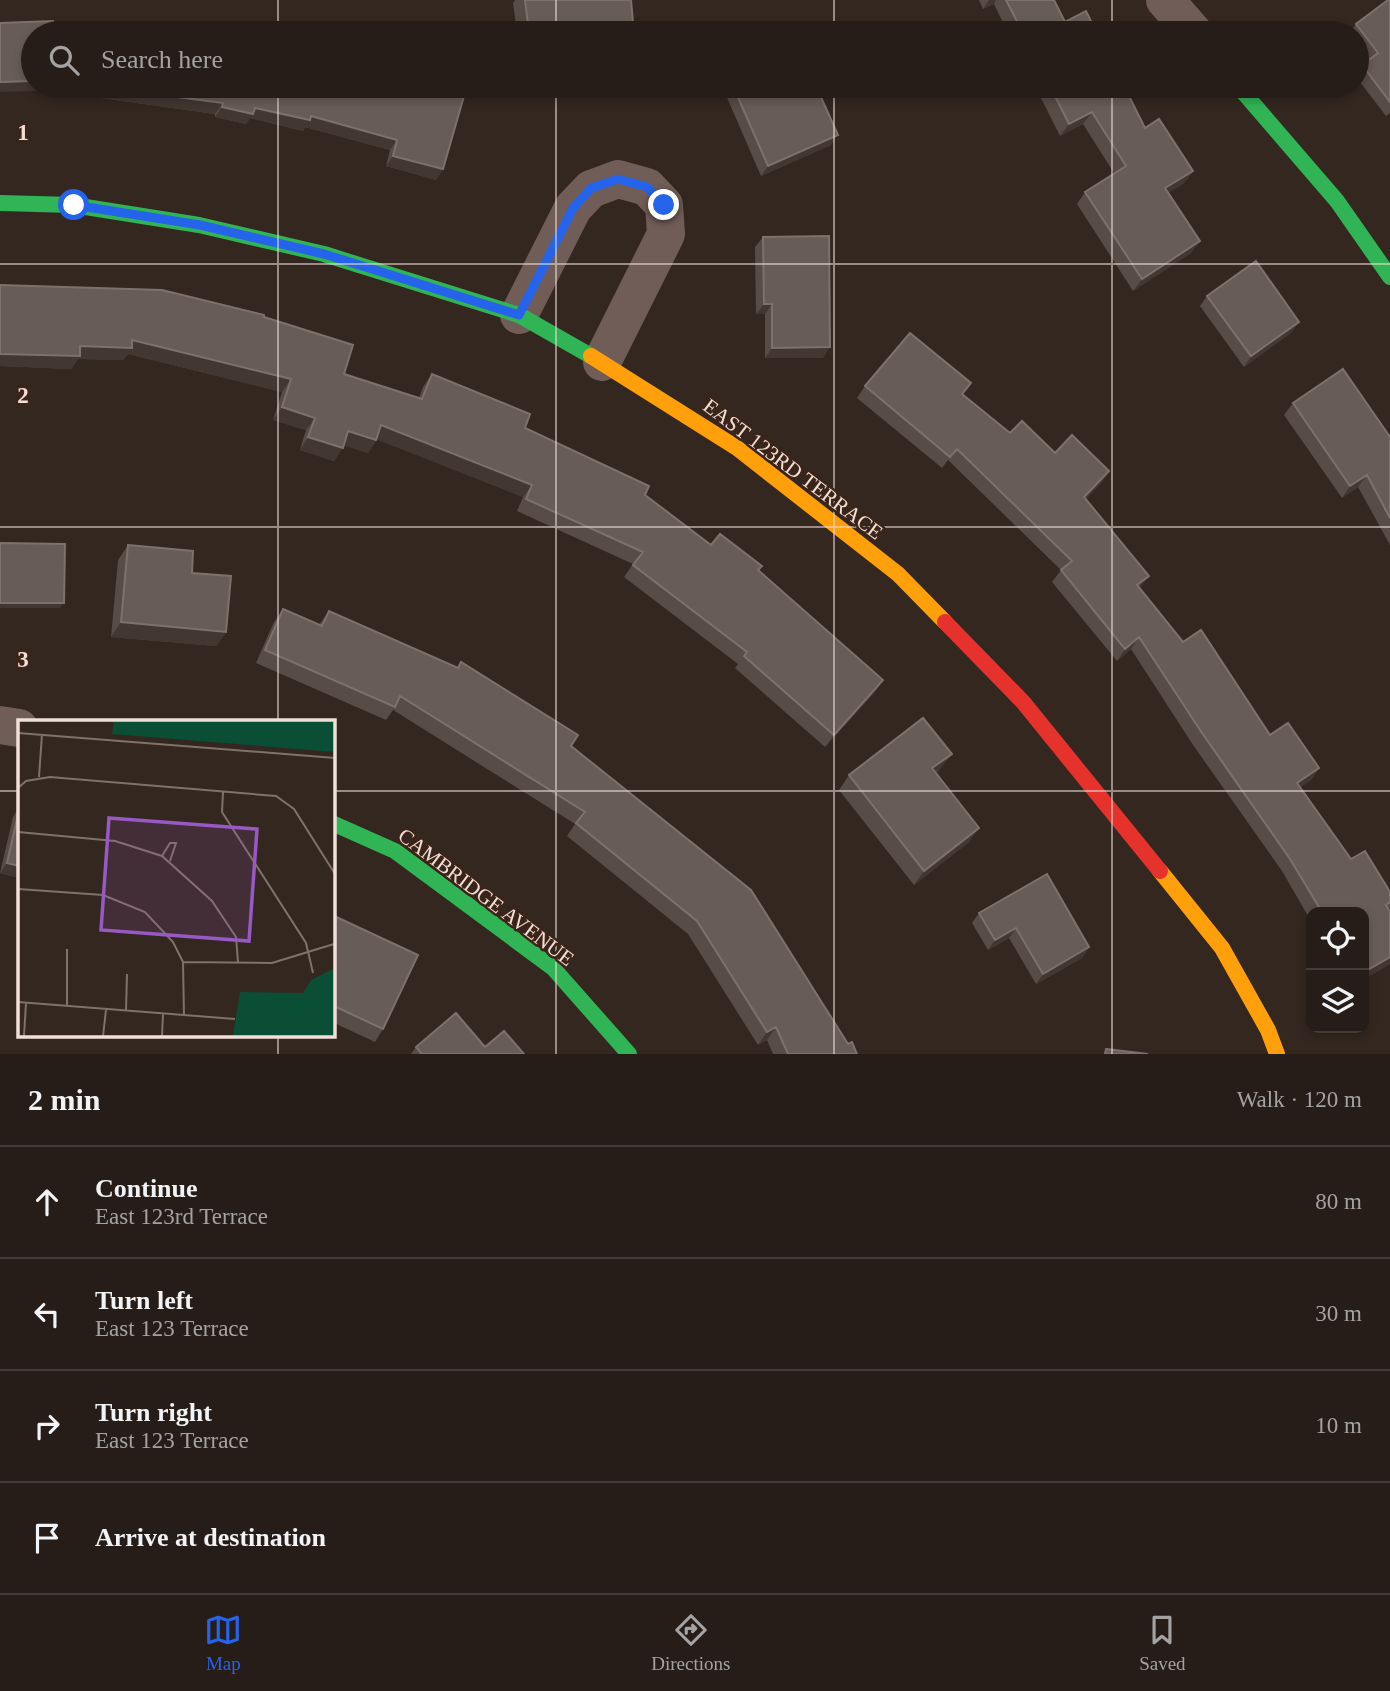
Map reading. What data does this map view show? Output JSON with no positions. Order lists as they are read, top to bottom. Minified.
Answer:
{"streets":{"street":["EAST 123RD TERRACE","CAMBRIDGE AVENUE"]},"page":{"search":"Search here","heading":["2 min","Walk · 120 m"],"list":[["Continue","East 123rd Terrace","80 m"],["Turn left","East 123 Terrace","30 m"],["Turn right","East 123 Terrace","10 m"],"Arrive at destination"],"nav":["Map","Directions","Saved"]},"grid":{"rows":["1","2","3"]}}
